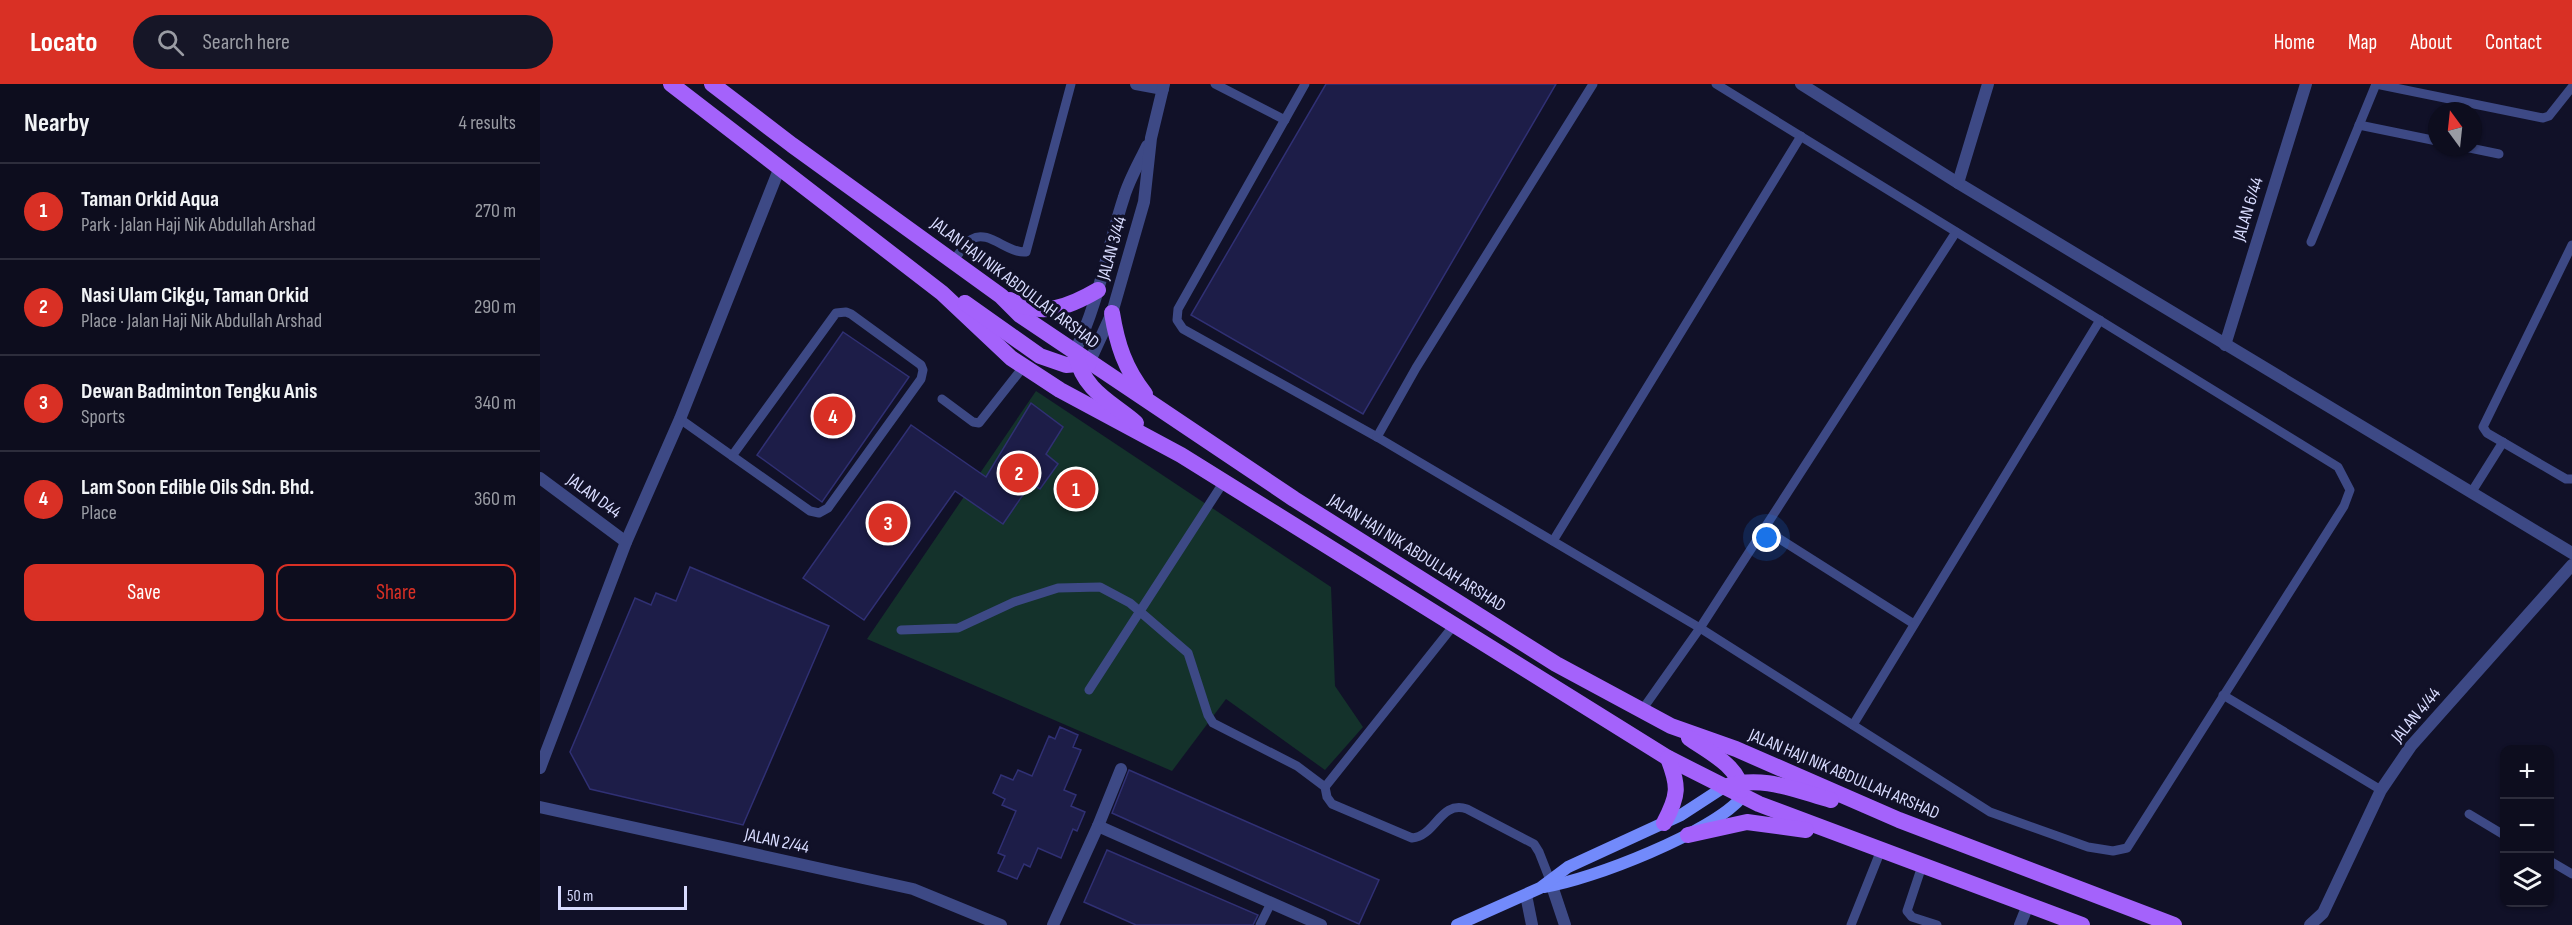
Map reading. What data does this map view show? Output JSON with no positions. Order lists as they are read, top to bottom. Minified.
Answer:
{"streets":{"main road":["JALAN HAJI NIK ABDULLAH ARSHAD"],"street":["JALAN 6/44","JALAN 3/44","JALAN D44","JALAN 4/44","JALAN 2/44"]},"crossings":[["JALAN 3/44","JALAN HAJI NIK ABDULLAH ARSHAD"]],"scale_bar":"50 m","north":"top","page":{"header":"Locato","search":"Search here","nav":["Home","Map","About","Contact"],"heading":["Nearby","4 results"],"list":[{"mark":"1","name":"Taman Orkid Aqua","note":"Park · Jalan Haji Nik Abdullah Arshad","value":"270 m"},{"mark":"2","name":"Nasi Ulam Cikgu, Taman Orkid","note":"Place · Jalan Haji Nik Abdullah Arshad","value":"290 m"},{"mark":"3","name":"Dewan Badminton Tengku Anis","note":"Sports","value":"340 m"},{"mark":"4","name":"Lam Soon Edible Oils Sdn. Bhd.","note":"Place","value":"360 m"}],"pins":["4","2","1","3"],"buttons":["Save","Share"],"map_buttons":["+","−"],"scale":"50 m"}}
